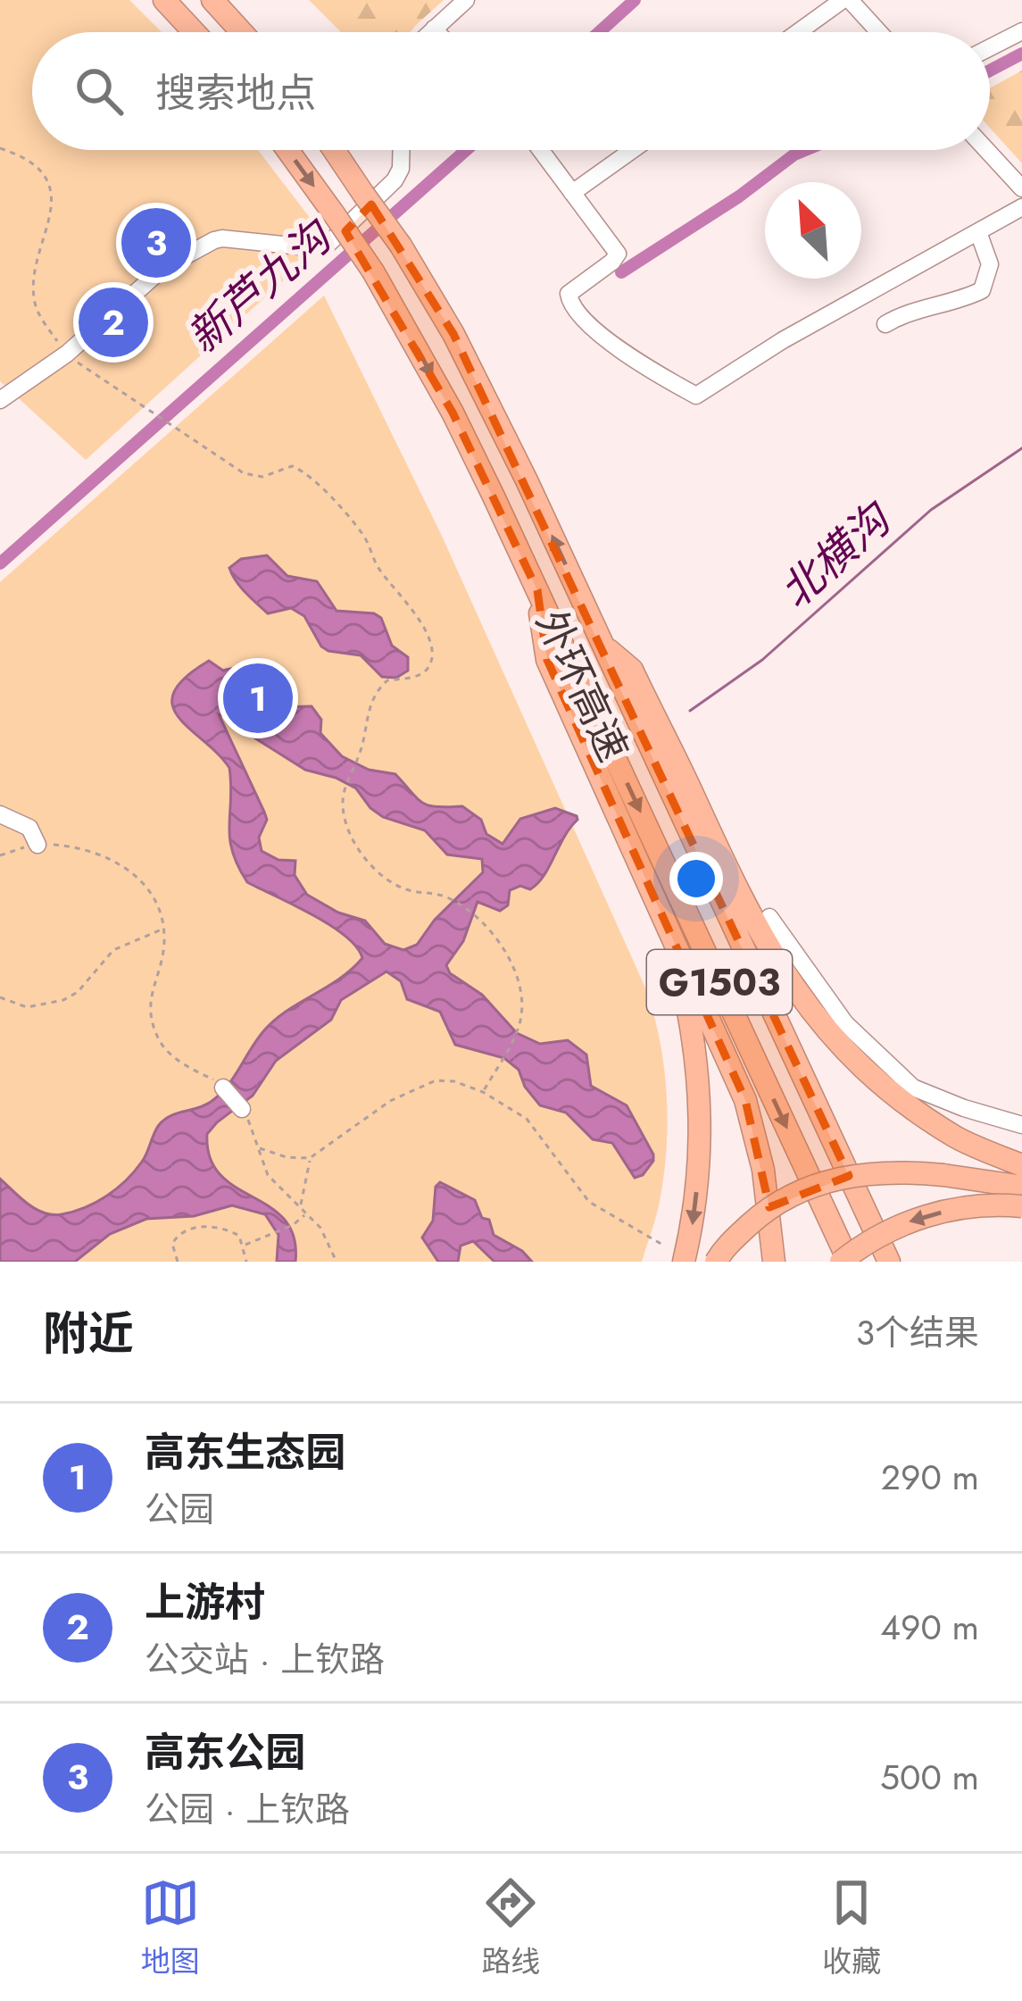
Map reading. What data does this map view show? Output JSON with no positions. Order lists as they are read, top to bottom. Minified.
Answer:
{"streets":{"highway":["外环高速","G1503"]},"water":["新芦九沟","北横沟"],"north":"top left","page":{"search":"搜索地点","pins":["3","2","1"],"heading":["附近","3个结果"],"list":[{"mark":"1","name":"高东生态园","note":"公园","value":"290 m"},{"mark":"2","name":"上游村","note":"公交站 · 上钦路","value":"490 m"},{"mark":"3","name":"高东公园","note":"公园 · 上钦路","value":"500 m"}],"nav":["地图","路线","收藏"]}}
